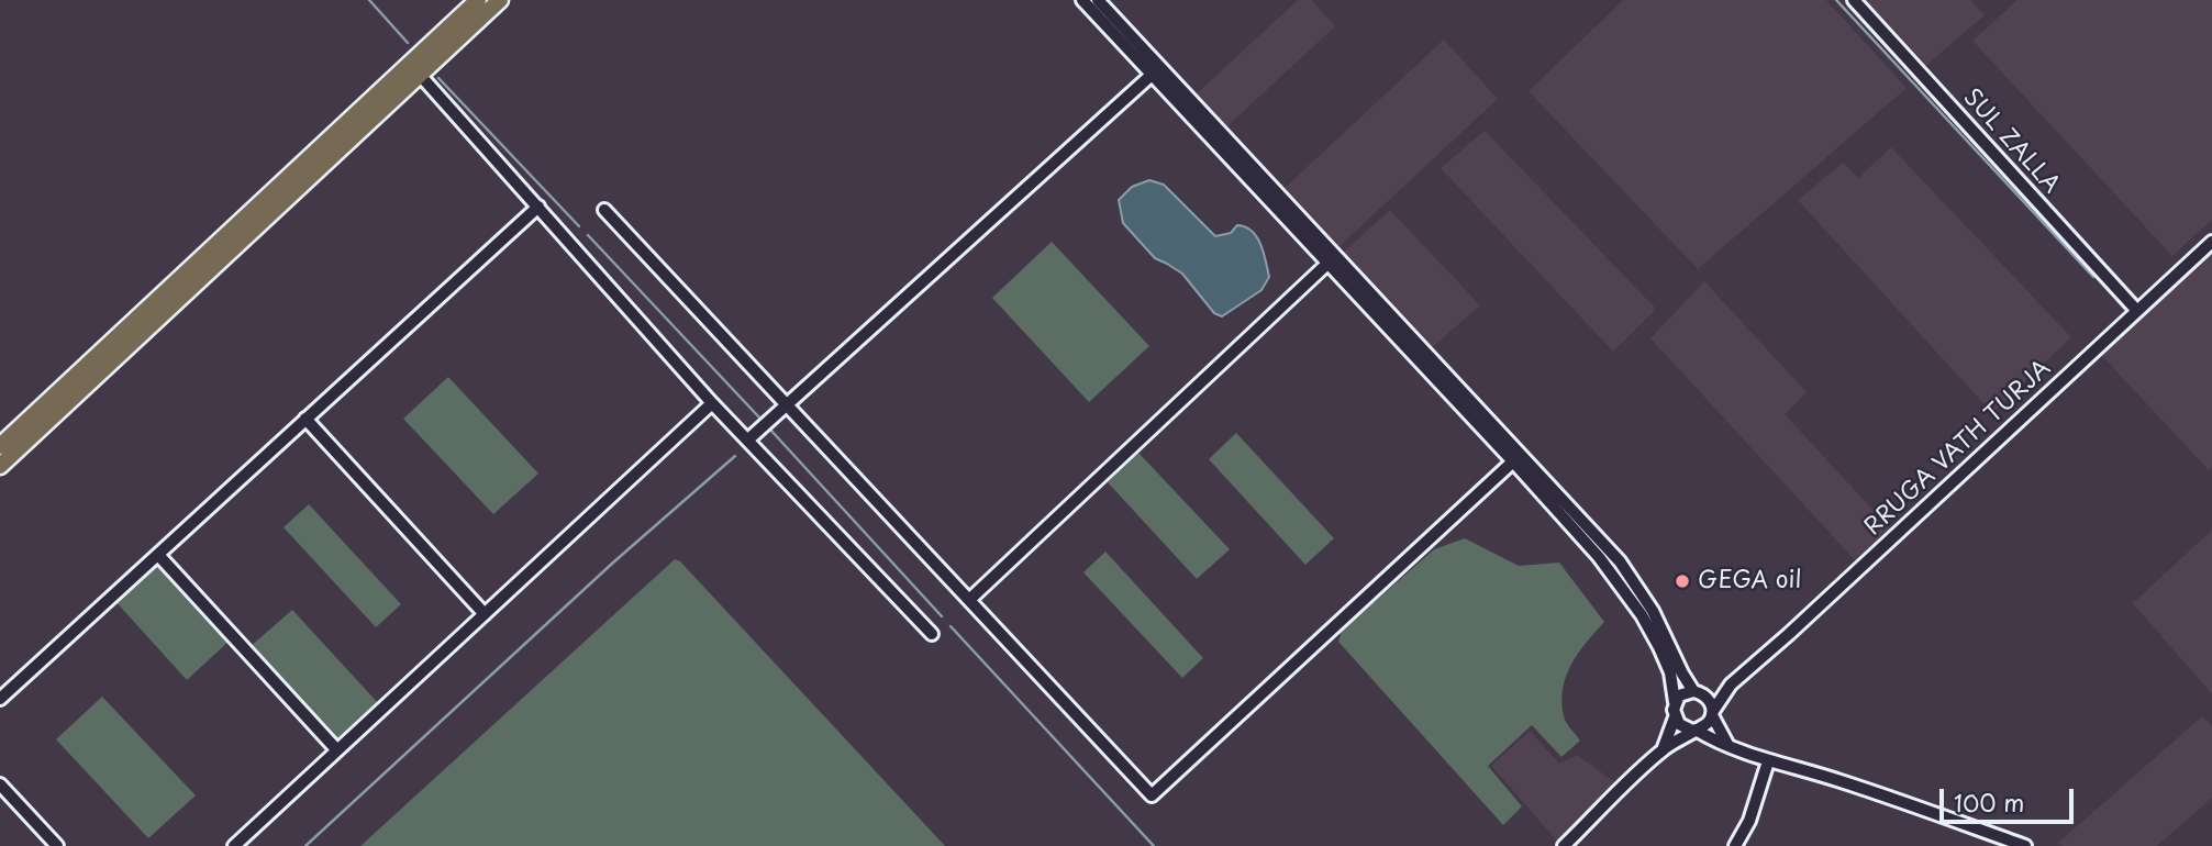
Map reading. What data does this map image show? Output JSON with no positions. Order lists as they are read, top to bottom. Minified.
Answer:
{"streets":{"street":["SUL ZALLA","RRUGA VATH TURJA"]},"crossings":[["SUL ZALLA","RRUGA VATH TURJA"]],"places":["GEGA oil"],"scale_bar":"100 m"}
